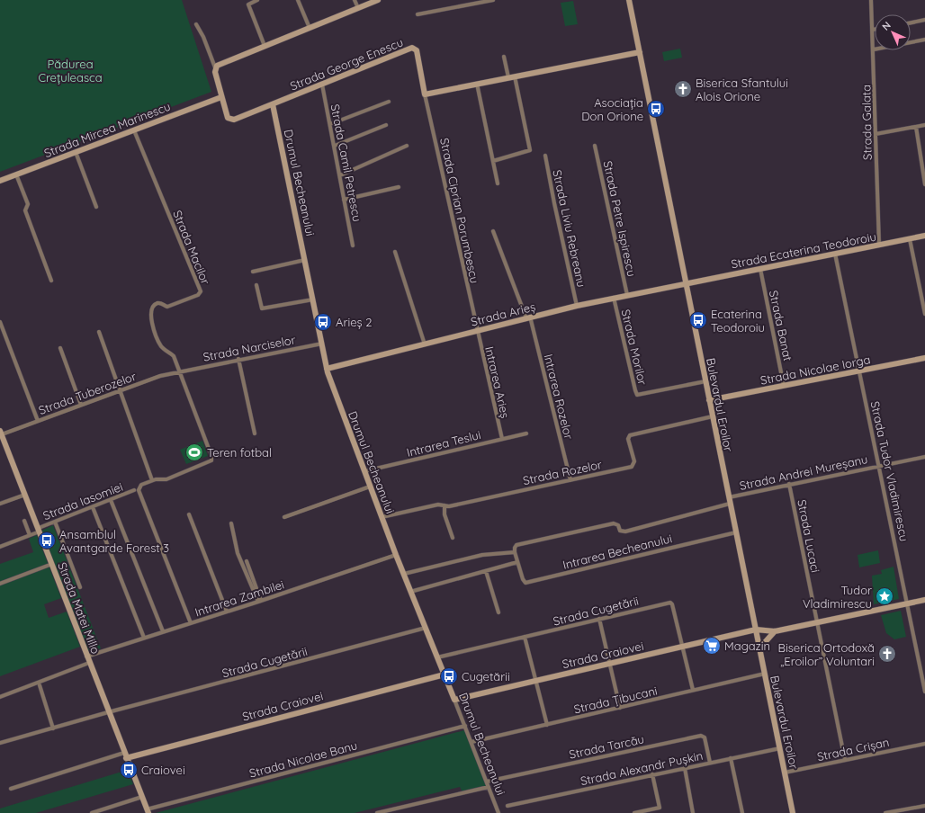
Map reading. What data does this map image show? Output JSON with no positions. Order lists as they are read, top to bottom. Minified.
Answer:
{"streets":{"street":["Strada George Enescu","Strada Galata","Strada Mircea Marinescu","Strada Camil Petrescu","Drumul Becheanului","Strada Ciprian Porumbescu","Strada Petre Ispirescu","Strada Liviu Rebreanu","Strada Macilor","Strada Ecaterina Teodoroiu","Strada Arieș","Strada Banat","Strada Morilor","Strada Narciselor","Strada Nicolae Iorga","Intrarea Arieș","Strada Tuberozelor","Intrarea Rozelor","Bulevardul Eroilor","Intrarea Teslui","Strada Tudor Vladimirescu","Strada Rozelor","Strada Andrei Mureșanu","Strada Iasomiei","Strada Lucaci","Intrarea Becheanului","Intrarea Zambilei","Strada Matei Millo","Strada Cugetării","Strada Craiovei","Strada Țibucani","Strada Tarcău","Strada Crișan","Strada Nicolae Banu","Strada Alexandr Pușkin"]},"crossings":[["Strada George Enescu","Strada Mircea Marinescu"],["Strada George Enescu","Strada Camil Petrescu"],["Strada George Enescu","Drumul Becheanului"],["Strada George Enescu","Strada Ciprian Porumbescu"],["Strada Galata","Strada Ecaterina Teodoroiu"],["Strada Mircea Marinescu","Strada Macilor"],["Drumul Becheanului","Strada Arieș"],["Drumul Becheanului","Strada Narciselor"],["Drumul Becheanului","Intrarea Teslui"],["Drumul Becheanului","Strada Rozelor"],["Drumul Becheanului","Intrarea Zambilei"],["Drumul Becheanului","Strada Cugetării"],["Drumul Becheanului","Strada Craiovei"],["Drumul Becheanului","Strada Țibucani"],["Drumul Becheanului","Strada Tarcău"],["Drumul Becheanului","Strada Nicolae Banu"],["Strada Ciprian Porumbescu","Strada Arieș"],["Strada Ciprian Porumbescu","Intrarea Arieș"],["Strada Petre Ispirescu","Strada Arieș"],["Strada Liviu Rebreanu","Strada Arieș"],["Strada Macilor","Strada Narciselor"],["Strada Macilor","Strada Tuberozelor"],["Strada Macilor","Strada Iasomiei"],["Strada Ecaterina Teodoroiu","Strada Arieș"],["Strada Ecaterina Teodoroiu","Strada Banat"],["Strada Ecaterina Teodoroiu","Bulevardul Eroilor"],["Strada Ecaterina Teodoroiu","Strada Tudor Vladimirescu"],["Strada Arieș","Strada Morilor"],["Strada Arieș","Intrarea Arieș"],["Strada Arieș","Intrarea Rozelor"],["Strada Arieș","Bulevardul Eroilor"],["Strada Banat","Strada Nicolae Iorga"],["Strada Morilor","Bulevardul Eroilor"],["Strada Narciselor","Strada Tuberozelor"],["Strada Narciselor","Strada Iasomiei"],["Strada Nicolae Iorga","Bulevardul Eroilor"],["Strada Nicolae Iorga","Strada Tudor Vladimirescu"],["Intrarea Arieș","Intrarea Teslui"],["Strada Tuberozelor","Strada Iasomiei"],["Strada Tuberozelor","Strada Matei Millo"],["Intrarea Rozelor","Strada Rozelor"],["Bulevardul Eroilor","Strada Rozelor"],["Bulevardul Eroilor","Strada Andrei Mureșanu"],["Bulevardul Eroilor","Intrarea Becheanului"],["Bulevardul Eroilor","Strada Craiovei"],["Bulevardul Eroilor","Strada Țibucani"],["Bulevardul Eroilor","Strada Crișan"],["Bulevardul Eroilor","Strada Alexandr Pușkin"],["Strada Tudor Vladimirescu","Strada Andrei Mureșanu"],["Strada Tudor Vladimirescu","Strada Craiovei"],["Strada Andrei Mureșanu","Strada Lucaci"],["Strada Andrei Mureșanu","Intrarea Becheanului"],["Strada Iasomiei","Strada Matei Millo"],["Strada Lucaci","Strada Craiovei"],["Strada Lucaci","Strada Crișan"],["Intrarea Zambilei","Strada Matei Millo"],["Strada Matei Millo","Strada Cugetării"],["Strada Matei Millo","Strada Craiovei"],["Strada Matei Millo","Strada Nicolae Banu"],["Strada Cugetării","Strada Craiovei"],["Strada Cugetării","Strada Țibucani"],["Strada Tarcău","Strada Alexandr Pușkin"]],"parks":["Pădurea Crețuleasca"],"places":{"church":["Biserica Sfantului Alois Orione","Biserica Ortodoxă „Eroilor” Voluntari"],"bus stop":["Asociația Don Orione","Ecaterina Teodoroiu","Arieș 2","Ansamblul Avantgarde Forest 3","Cugetării","Craiovei"],"sports":["Teren fotbal"],"place":["Tudor Vladimirescu"],"supermarket":["Magazin"]},"north":"top left"}
